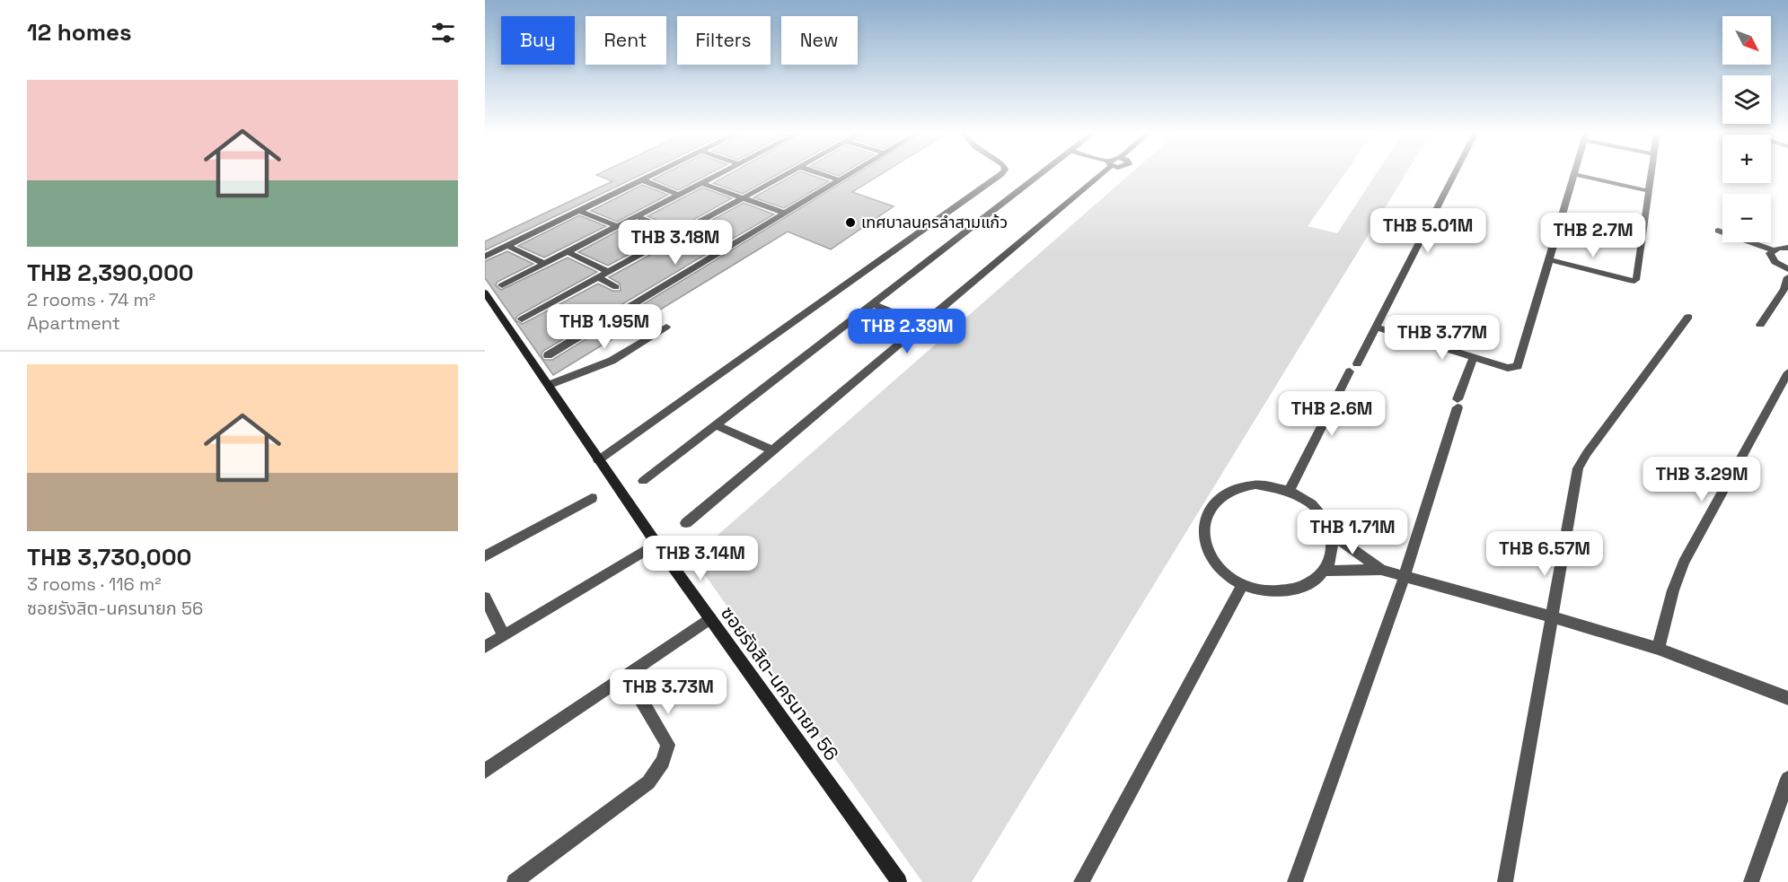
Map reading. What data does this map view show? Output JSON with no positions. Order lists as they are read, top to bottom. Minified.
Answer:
{"streets":{"street":["ซอยรังสิต-นครนายก 56"]},"places":["เทศบาลนครลำสามแก้ว"],"north":"bottom right","page":{"heading":"12 homes","map_buttons":["+","−"],"chip":["Buy","Rent","Filters","New"],"list":[{"name":"THB 2,390,000","note":"2 rooms · 74 m² · Apartment"},{"name":"THB 3,730,000","note":"3 rooms · 116 m² · ซอยรังสิต-นครนายก 56"}],"price":["THB 5.01M","THB 2.7M","THB 3.18M","THB 1.95M","THB 2.39M","THB 3.77M","THB 2.6M","THB 3.29M","THB 1.71M","THB 6.57M","THB 3.14M","THB 3.73M"]}}
